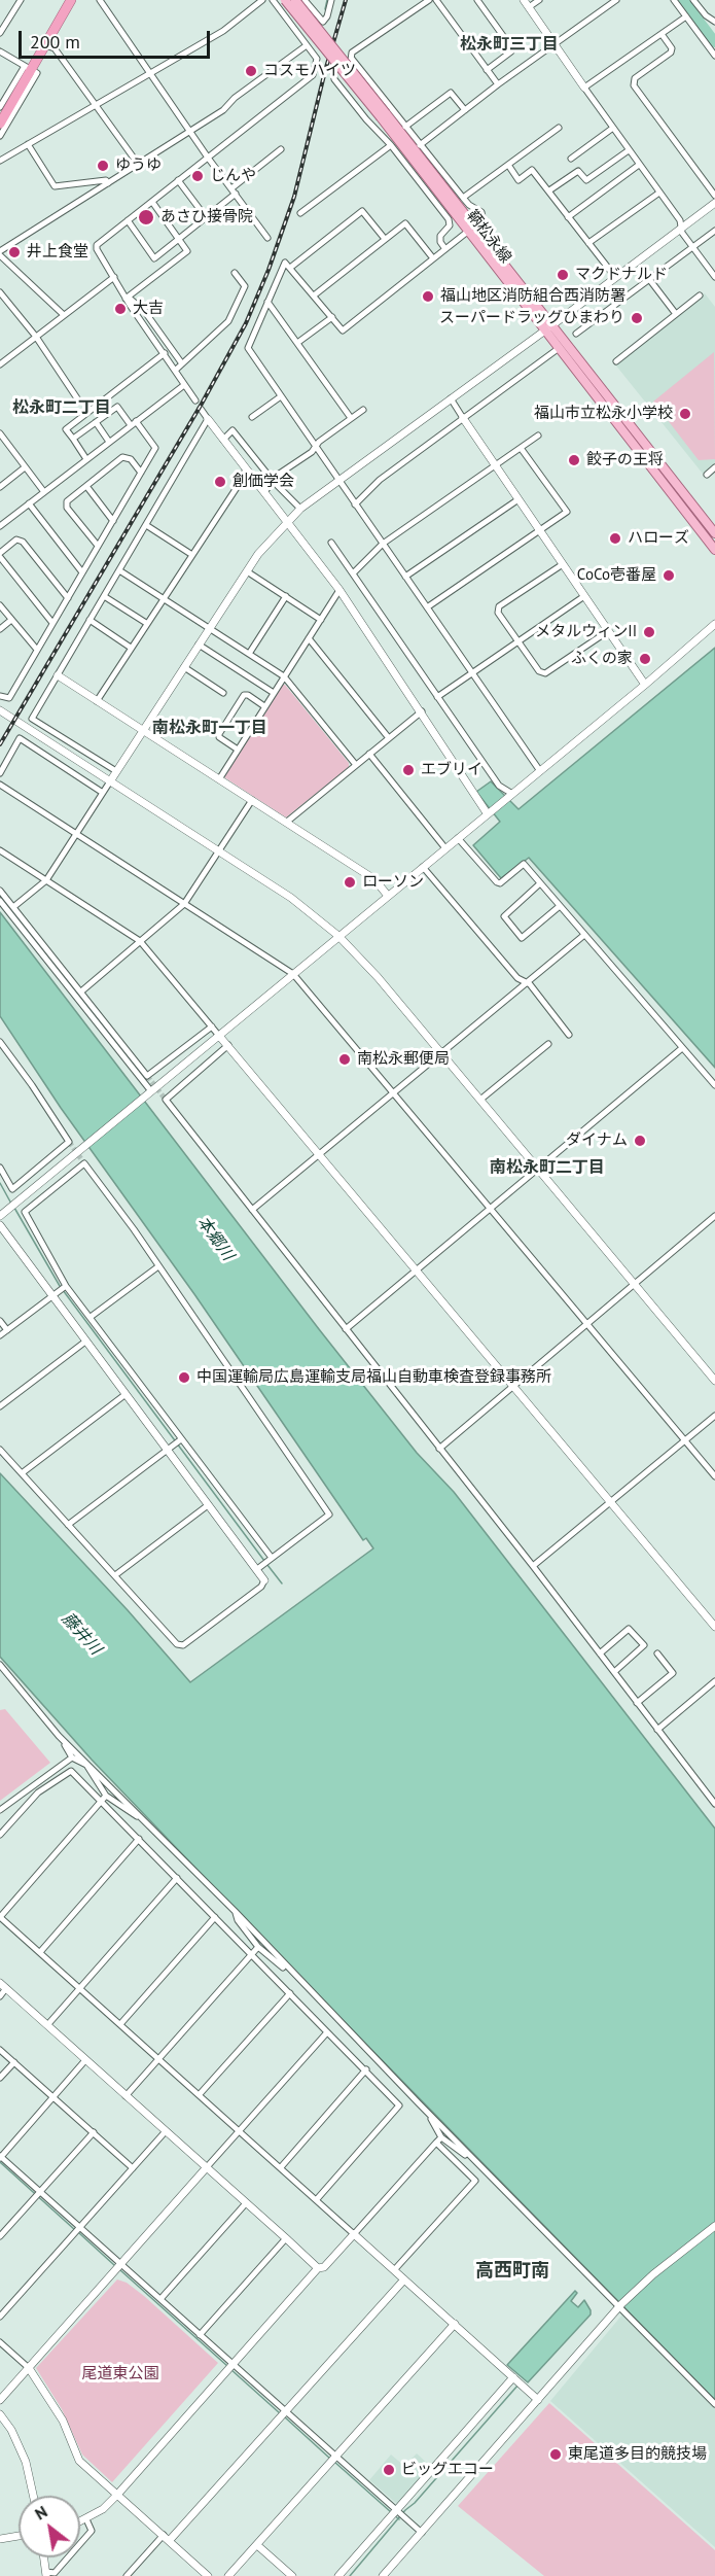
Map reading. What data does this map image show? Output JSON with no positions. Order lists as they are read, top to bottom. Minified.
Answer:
{"streets":{"main road":["鞆松永線"]},"districts":["松永町三丁目","松永町二丁目","南松永町一丁目","南松永町二丁目","高西町南"],"water":["本郷川","藤井川"],"parks":["尾道東公園"],"places":["コスモハイツ","ゆうゆ","じんや","あさひ接骨院","井上食堂","マクドナルド","福山地区消防組合西消防署","大吉","スーパードラッグひまわり","福山市立松永小学校","餃子の王将","創価学会","ハローズ","CoCo壱番屋","メタルウィンII","ふくの家","エブリイ","ローソン","南松永郵便局","ダイナム","中国運輸局広島運輸支局福山自動車検査登録事務所","東尾道多目的競技場","ビッグエコー"],"scale_bar":"200 m","north":"top left"}
